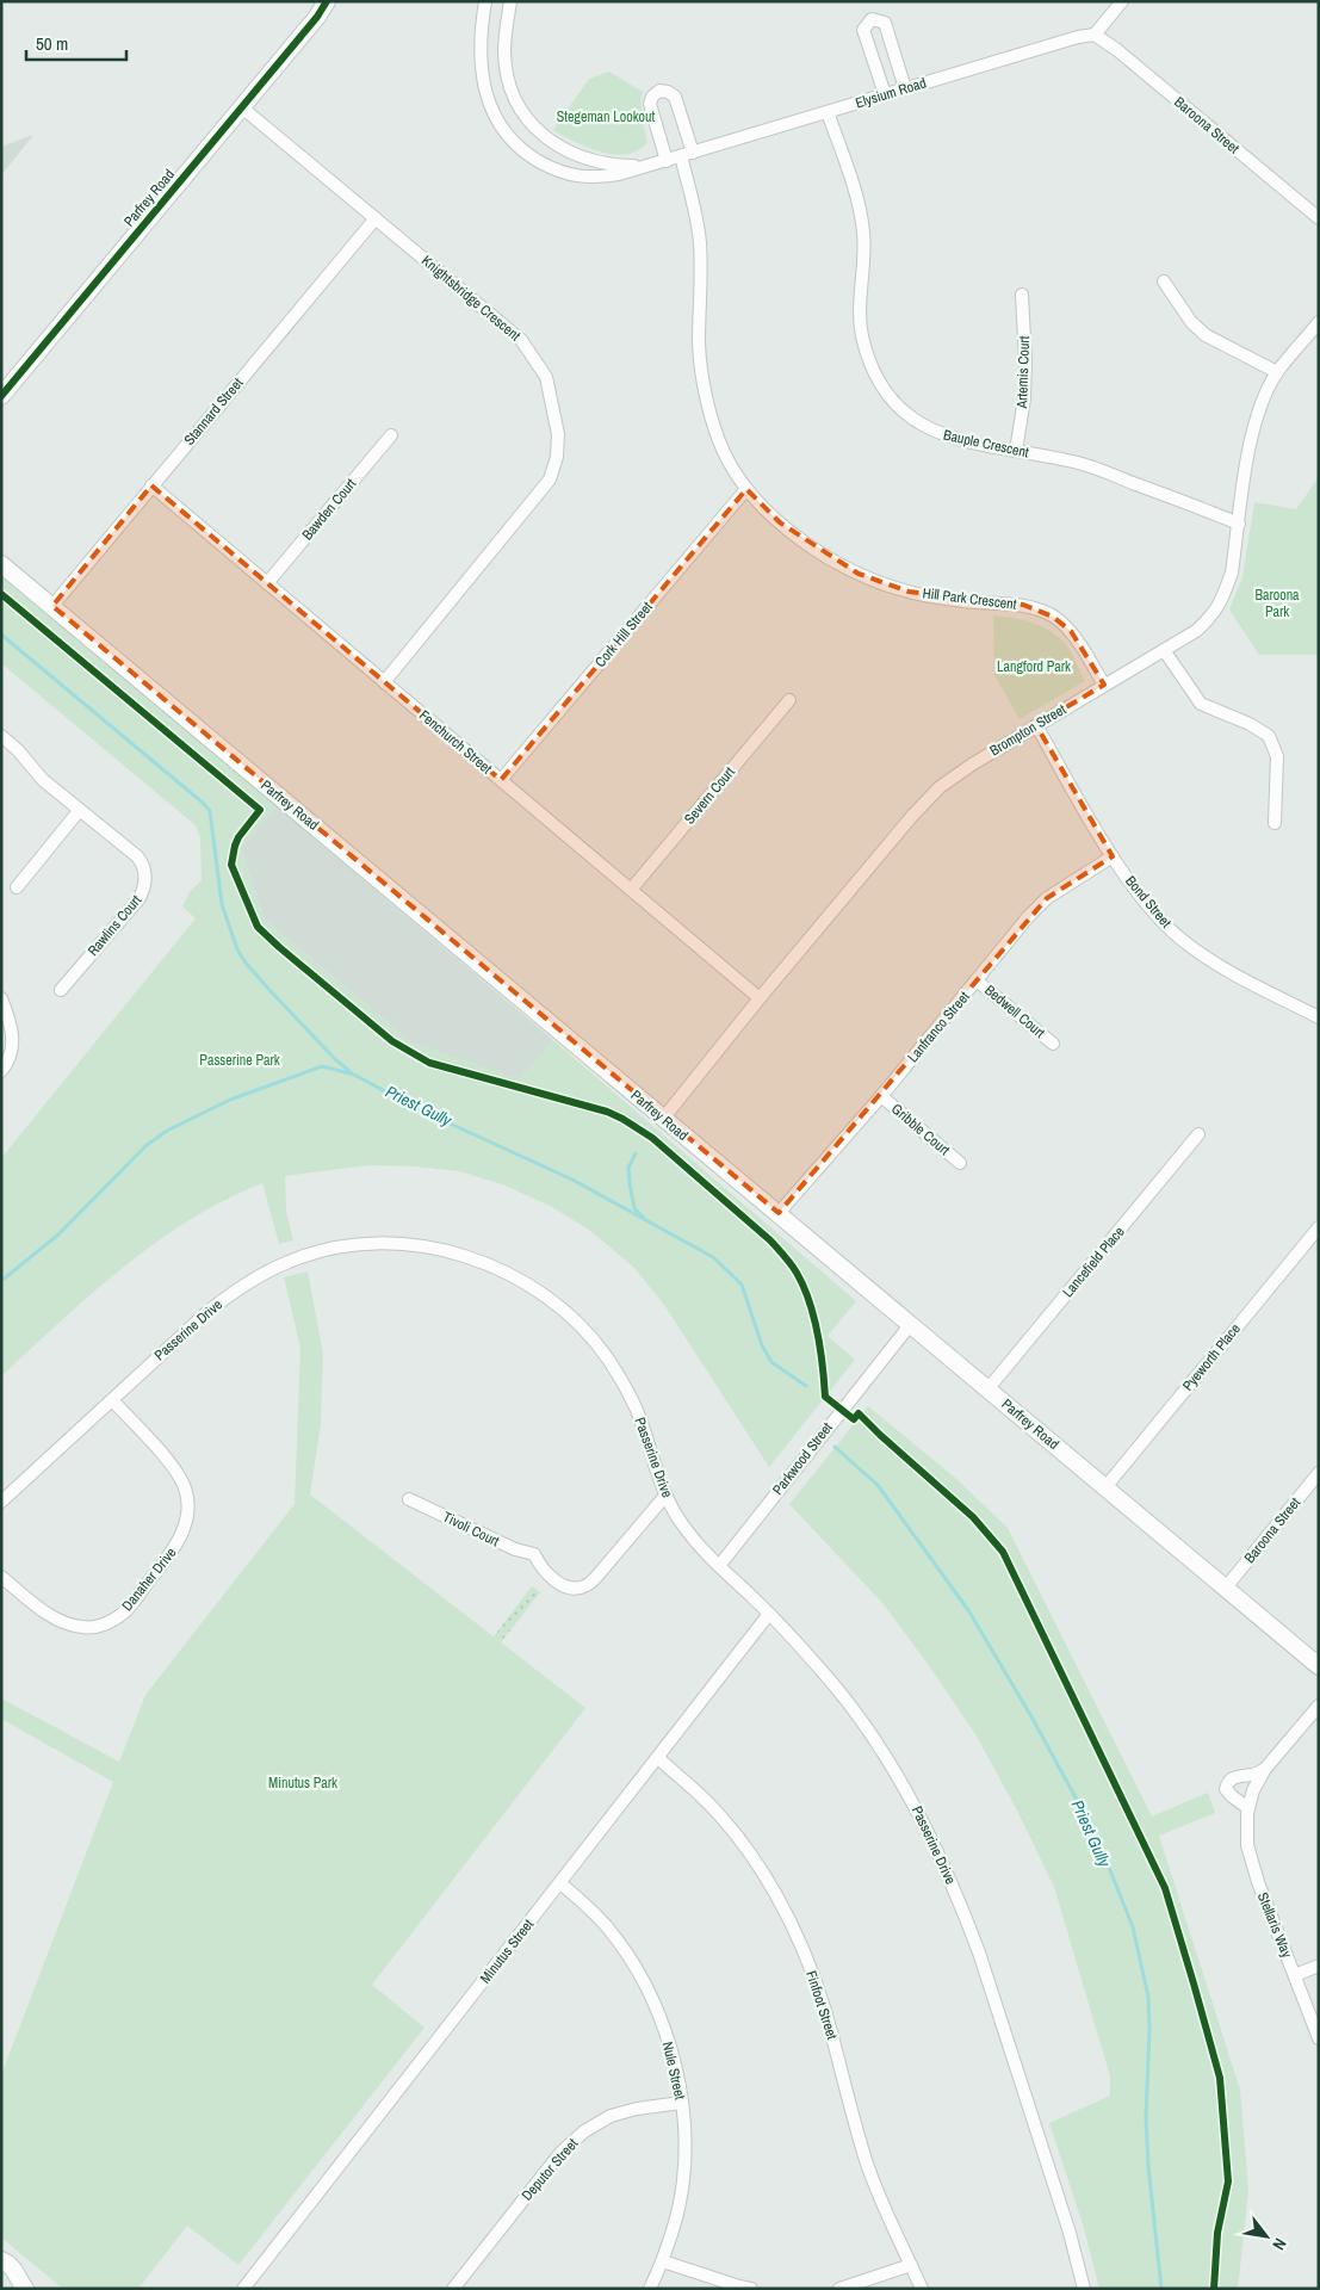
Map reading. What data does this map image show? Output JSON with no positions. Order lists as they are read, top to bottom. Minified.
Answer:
{"streets":{"main road":["Parfrey Road"],"street":["Elysium Road","Baroona Street","Knightsbridge Crescent","Artemis Court","Stannard Street","Bauple Crescent","Bawden Court","Hill Park Crescent","Cork Hill Street","Brompton Street","Fenchurch Street","Severn Court","Bond Street","Rawlins Court","Bedwell Court","Lanfranco Street","Gribble Court","Lancefield Place","Passerine Drive","Pyeworth Place","Parkwood Street","Tivoli Court","Danaher Drive","Stellaris Way","Minutus Street","Finfoot Street","Nule Street","Deputor Street"]},"crossings":[["Elysium Road","Baroona Street"],["Elysium Road","Bauple Crescent"],["Elysium Road","Hill Park Crescent"],["Baroona Street","Parfrey Road"],["Parfrey Road","Knightsbridge Crescent"],["Parfrey Road","Stannard Street"],["Parfrey Road","Brompton Street"],["Parfrey Road","Lanfranco Street"],["Parfrey Road","Lancefield Place"],["Parfrey Road","Pyeworth Place"],["Parfrey Road","Parkwood Street"],["Knightsbridge Crescent","Stannard Street"],["Knightsbridge Crescent","Fenchurch Street"],["Artemis Court","Bauple Crescent"],["Stannard Street","Fenchurch Street"],["Bauple Crescent","Brompton Street"],["Bawden Court","Fenchurch Street"],["Hill Park Crescent","Cork Hill Street"],["Hill Park Crescent","Brompton Street"],["Cork Hill Street","Fenchurch Street"],["Brompton Street","Fenchurch Street"],["Brompton Street","Bond Street"],["Fenchurch Street","Severn Court"],["Bond Street","Lanfranco Street"],["Bedwell Court","Lanfranco Street"],["Lanfranco Street","Gribble Court"],["Passerine Drive","Parkwood Street"],["Passerine Drive","Tivoli Court"],["Passerine Drive","Danaher Drive"],["Passerine Drive","Minutus Street"],["Minutus Street","Finfoot Street"],["Minutus Street","Nule Street"],["Nule Street","Deputor Street"]],"water":["Priest Gully"],"parks":["Stegeman Lookout","Baroona Park","Langford Park","Passerine Park","Minutus Park"],"scale_bar":"50 m","north":"bottom right"}
